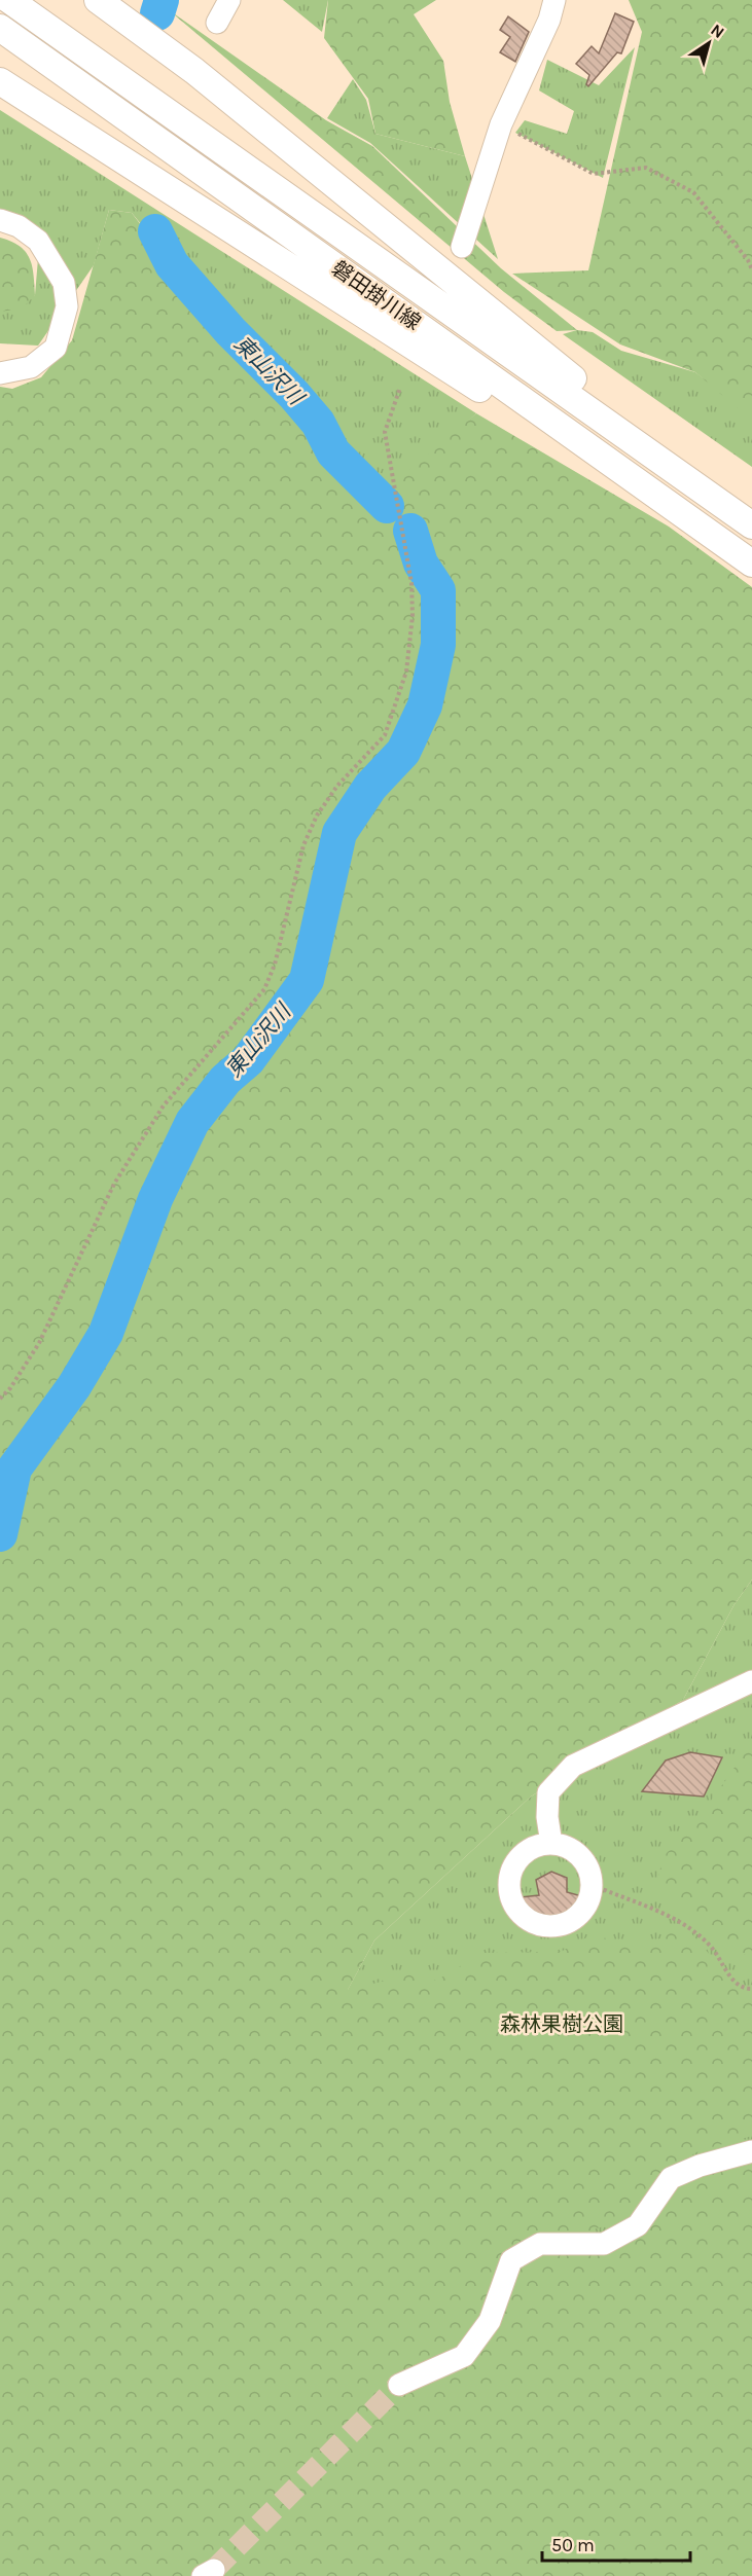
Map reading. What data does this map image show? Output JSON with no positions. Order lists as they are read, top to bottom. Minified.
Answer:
{"streets":{"main road":["磐田掛川線"]},"water":["東山沢川"],"parks":["森林果樹公園"],"scale_bar":"50 m","north":"top right"}
